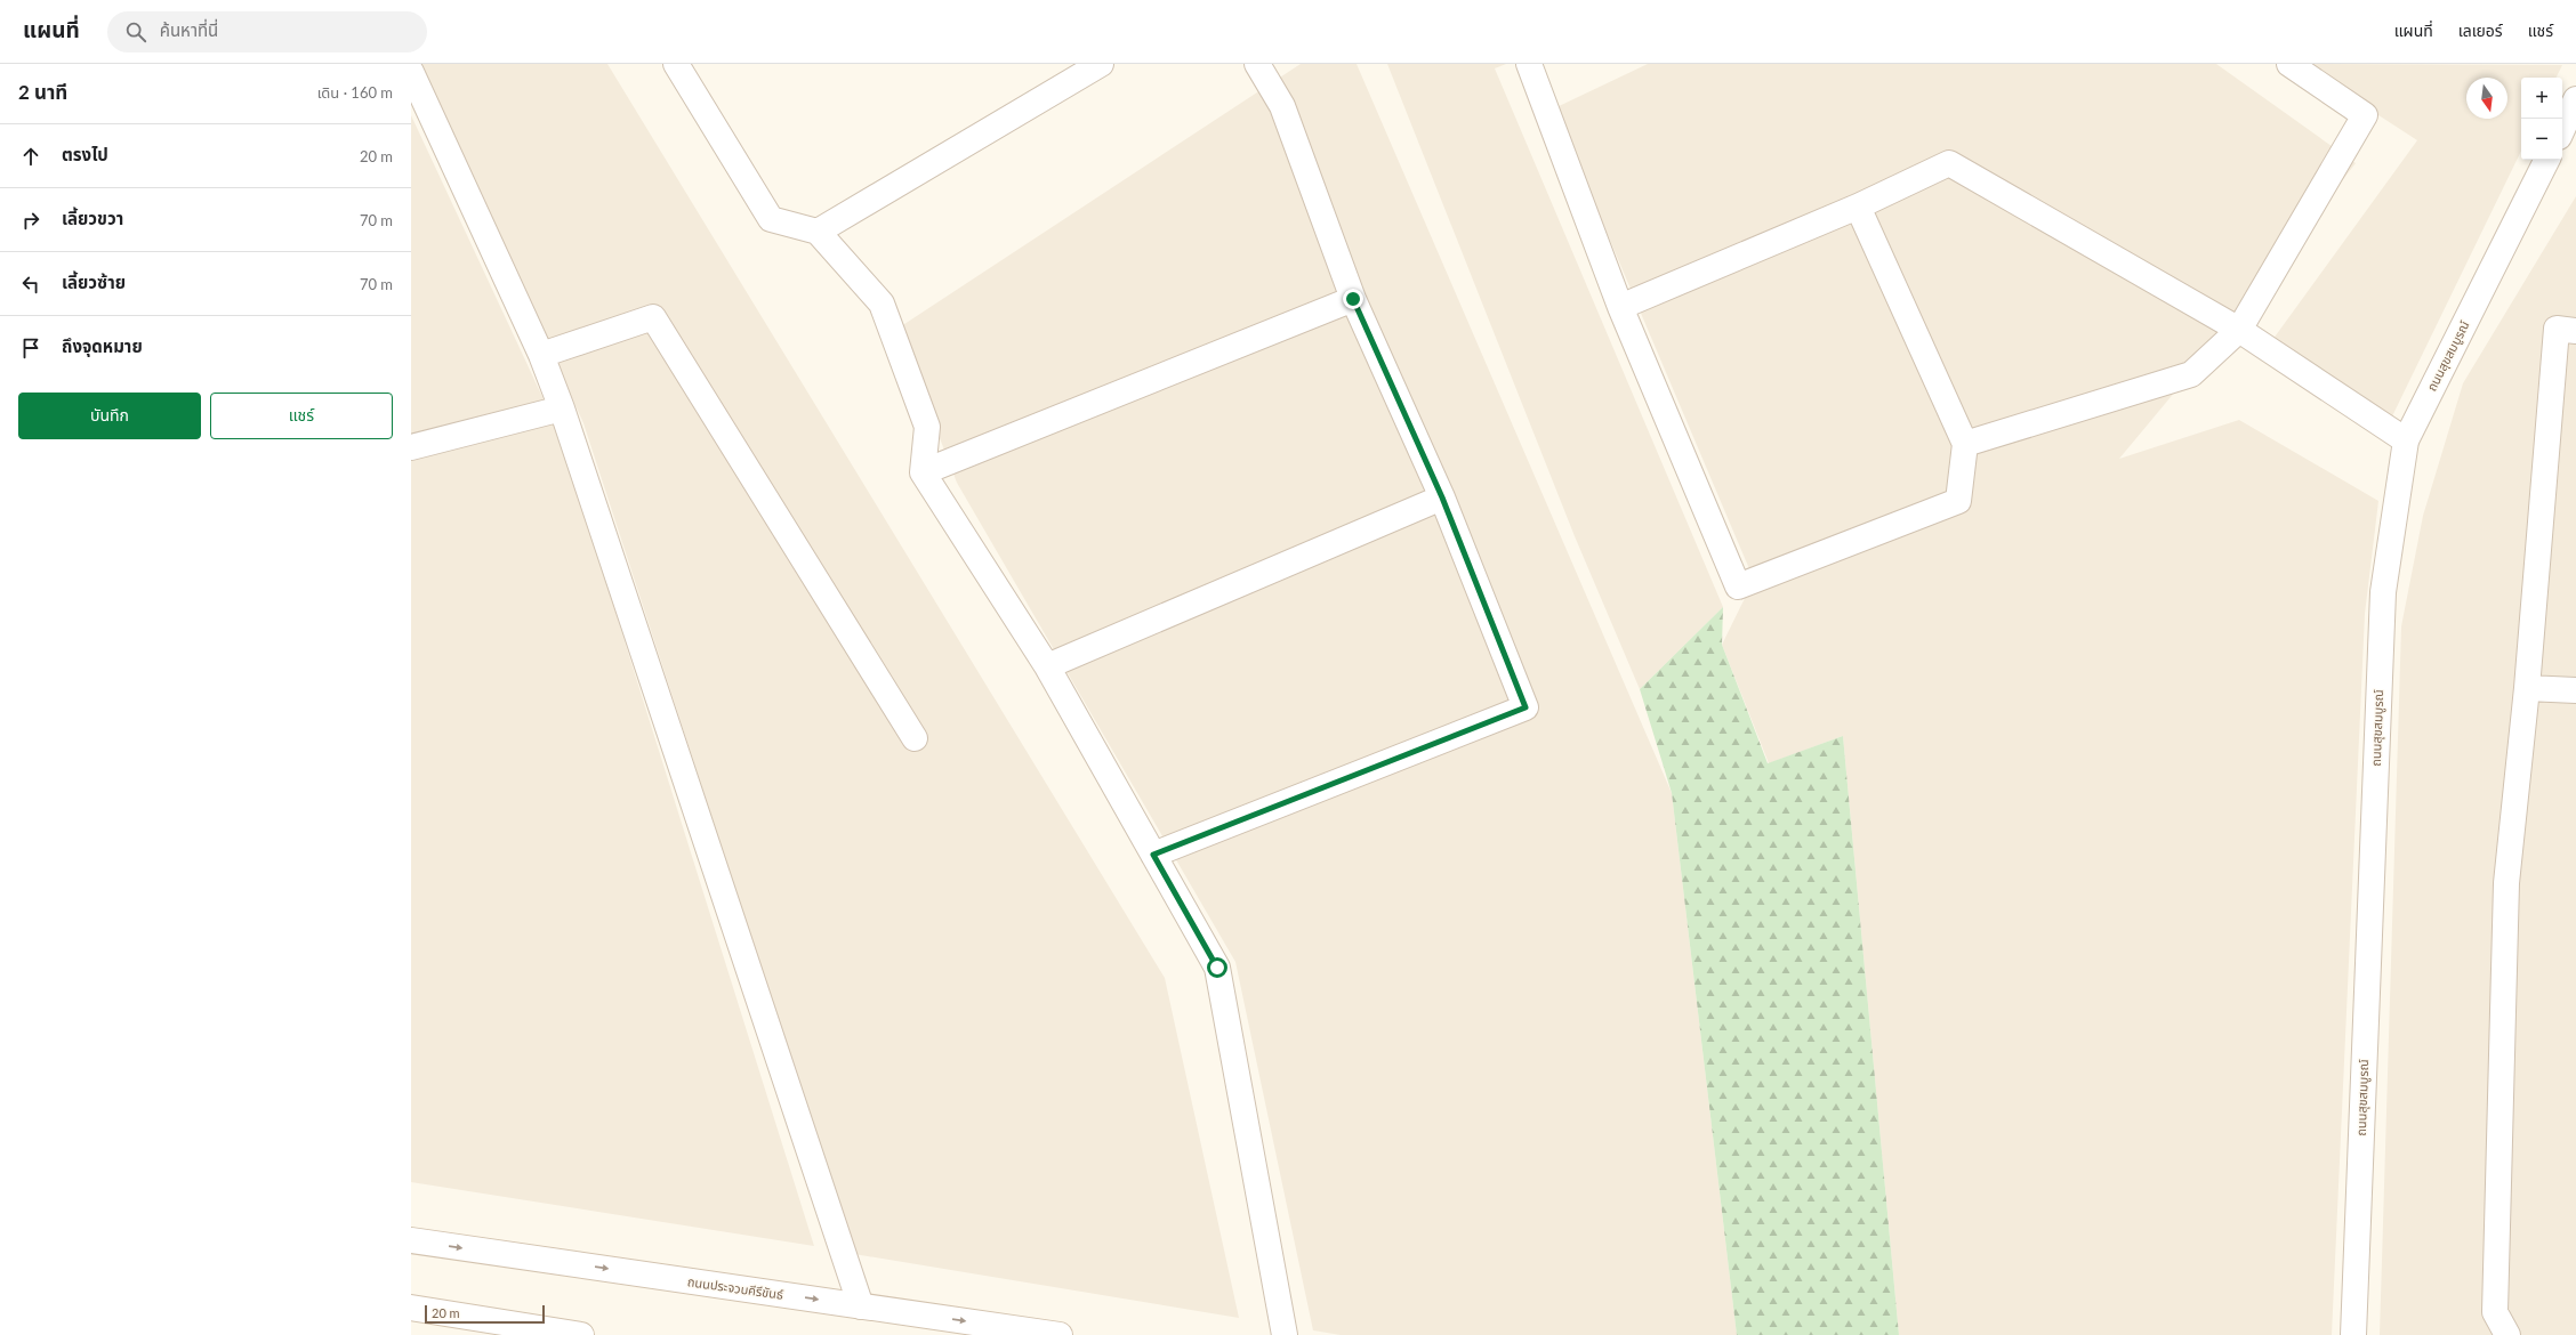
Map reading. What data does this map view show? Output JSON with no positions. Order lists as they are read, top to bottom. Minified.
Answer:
{"streets":{"street":["ถนนสุขสมบูรณ์","ถนนประจวบคีรีขันธ์"]},"one_way":["ถนนประจวบคีรีขันธ์"],"scale_bar":"20 m","north":"bottom","page":{"header":"แผนที่","search":"ค้นหาที่นี่","nav":["แผนที่","เลเยอร์","แชร์"],"heading":["2 นาที","เดิน · 160 m"],"map_buttons":["+","−"],"list":[["ตรงไป","20 m"],["เลี้ยวขวา","70 m"],["เลี้ยวซ้าย","70 m"],"ถึงจุดหมาย"],"buttons":["บันทึก","แชร์"],"scale":"20 m"}}
